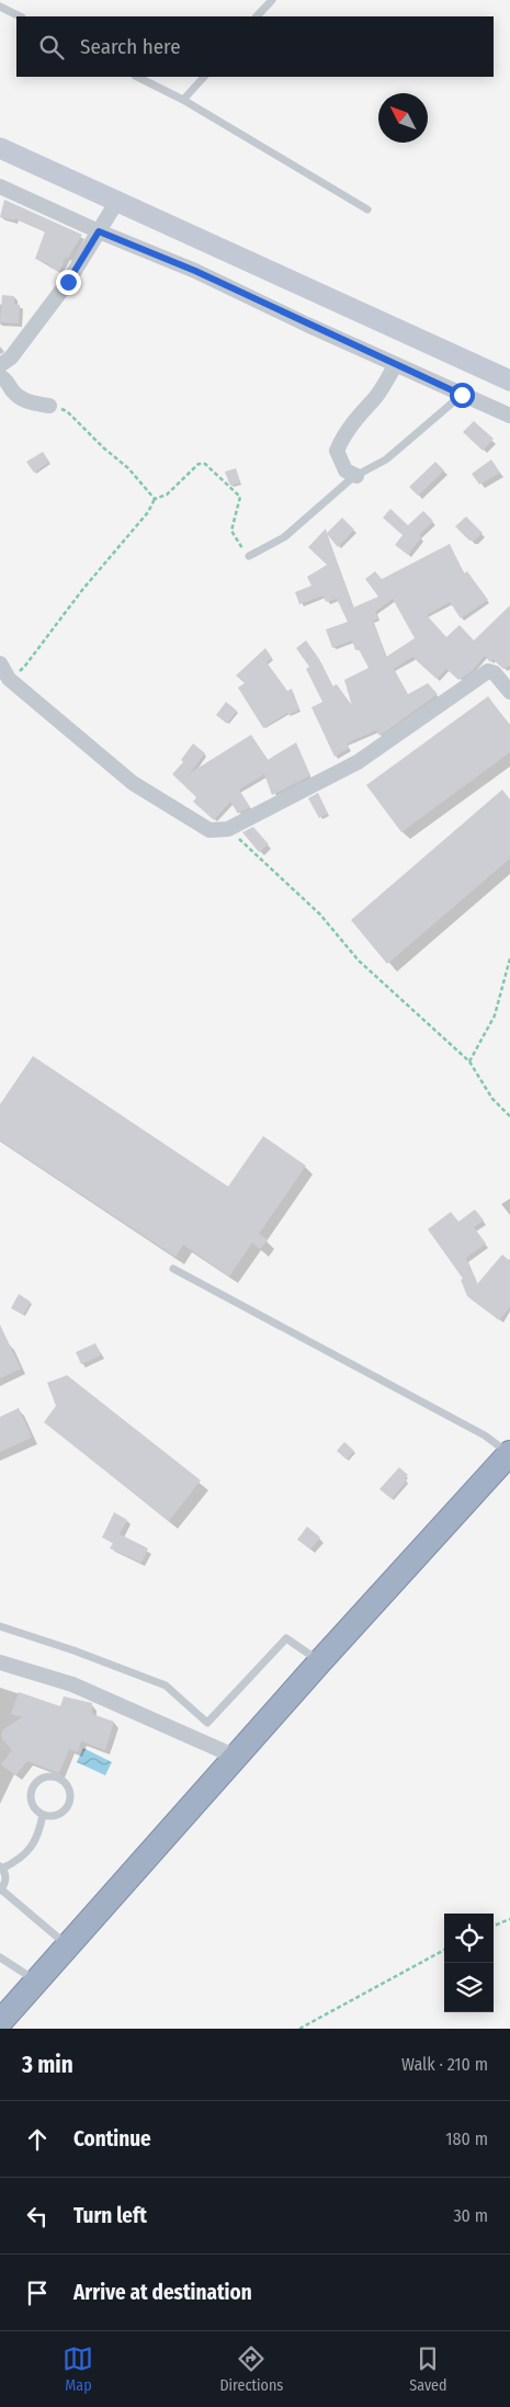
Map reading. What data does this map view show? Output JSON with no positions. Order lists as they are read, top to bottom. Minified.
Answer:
{"north":"top left","page":{"search":"Search here","heading":["3 min","Walk · 210 m"],"list":[["Continue","180 m"],["Turn left","30 m"],"Arrive at destination"],"nav":["Map","Directions","Saved"]}}
